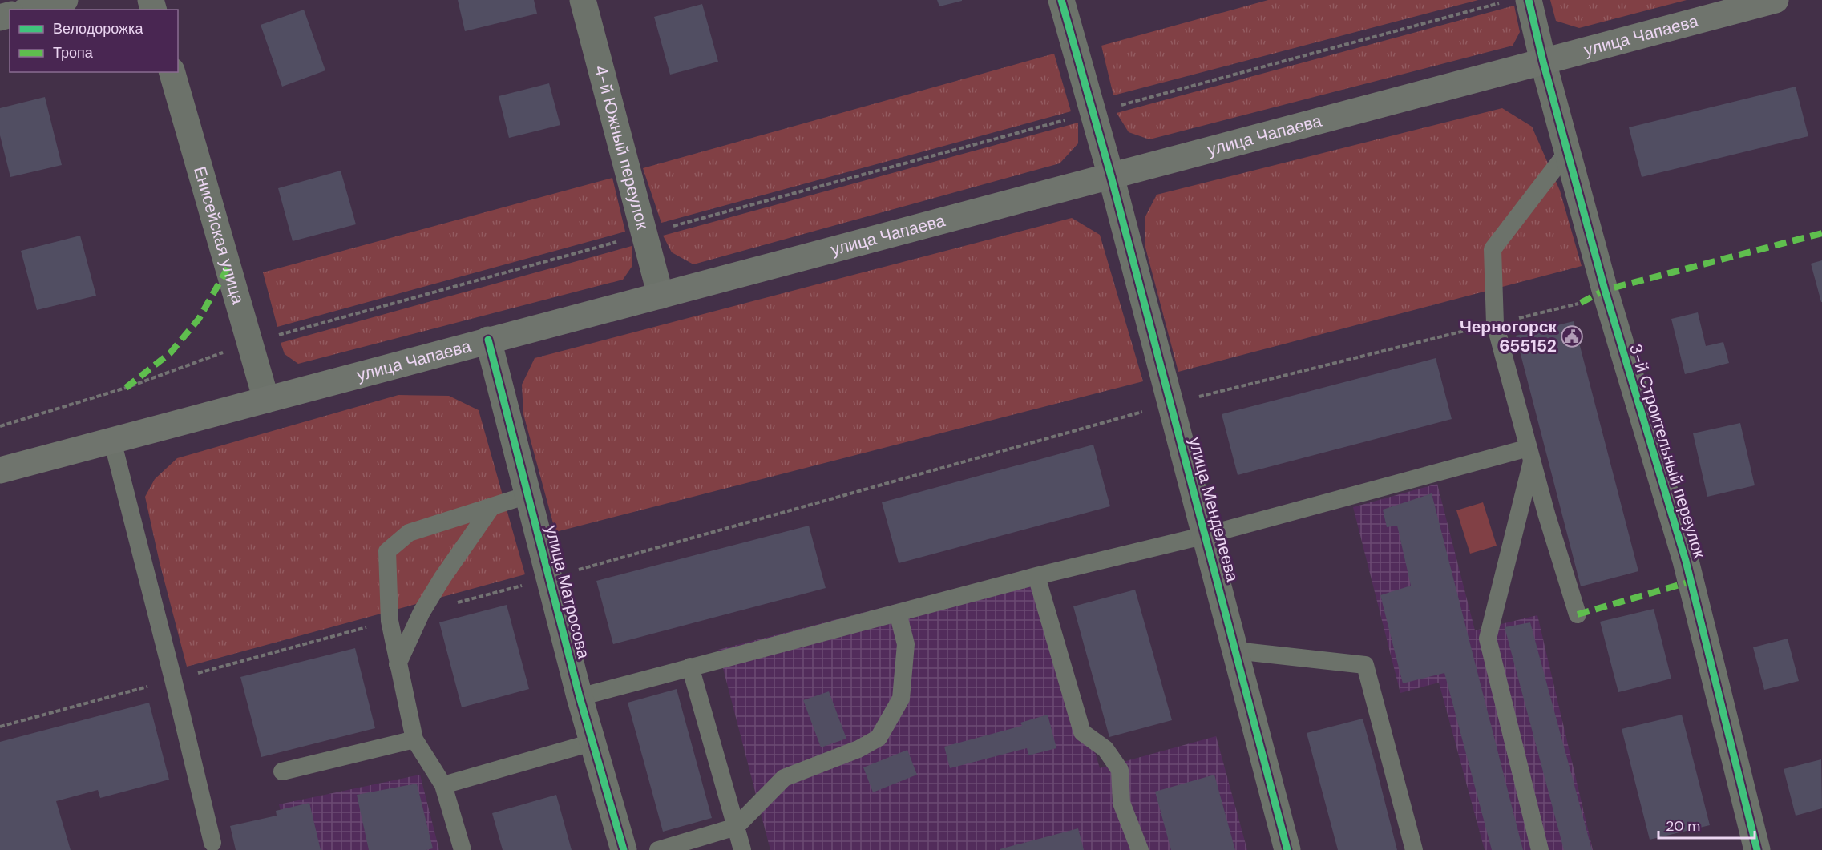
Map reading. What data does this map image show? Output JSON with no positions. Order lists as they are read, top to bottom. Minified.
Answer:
{"streets":{"main road":["улица Чапаева"],"street":["4-й Южный переулок","Енисейская улица","3-й Строительный переулок","улица Менделеева","улица Матросова"]},"crossings":[["улица Чапаева","4-й Южный переулок"],["улица Чапаева","Енисейская улица"],["улица Чапаева","3-й Строительный переулок"],["улица Чапаева","улица Менделеева"],["улица Чапаева","улица Матросова"]],"places":{"public building":["Черногорск 655152"]},"legend":["Велодорожка","Тропа"],"scale_bar":"20 m"}
